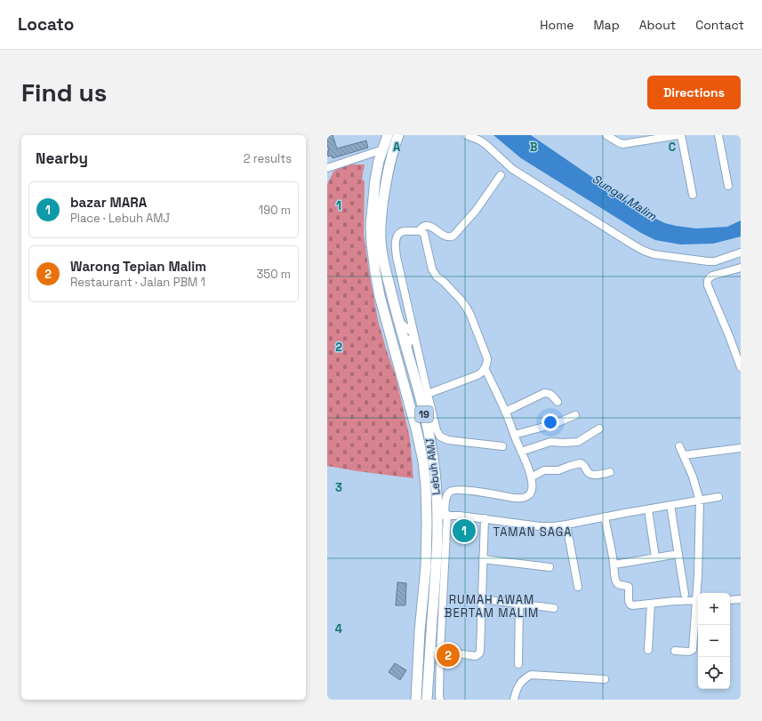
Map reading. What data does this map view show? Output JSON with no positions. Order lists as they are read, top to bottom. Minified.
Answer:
{"streets":{"highway":["19","Lebuh AMJ"]},"districts":["TAMAN SAGA","RUMAH AWAM BERTAM MALIM"],"water":["Sungai Malim"],"page":{"header":"Locato","nav":["Home","Map","About","Contact"],"buttons":"Directions","title":"Find us","heading":["Nearby","2 results"],"list":[{"mark":"1","name":"bazar MARA","note":"Place · Lebuh AMJ","value":"190 m"},{"mark":"2","name":"Warong Tepian Malim","note":"Restaurant · Jalan PBM 1","value":"350 m"}],"pins":["1","2"],"map_buttons":["+","−"]},"grid":{"columns":["A","B","C"],"rows":["1","2","3","4"]}}
